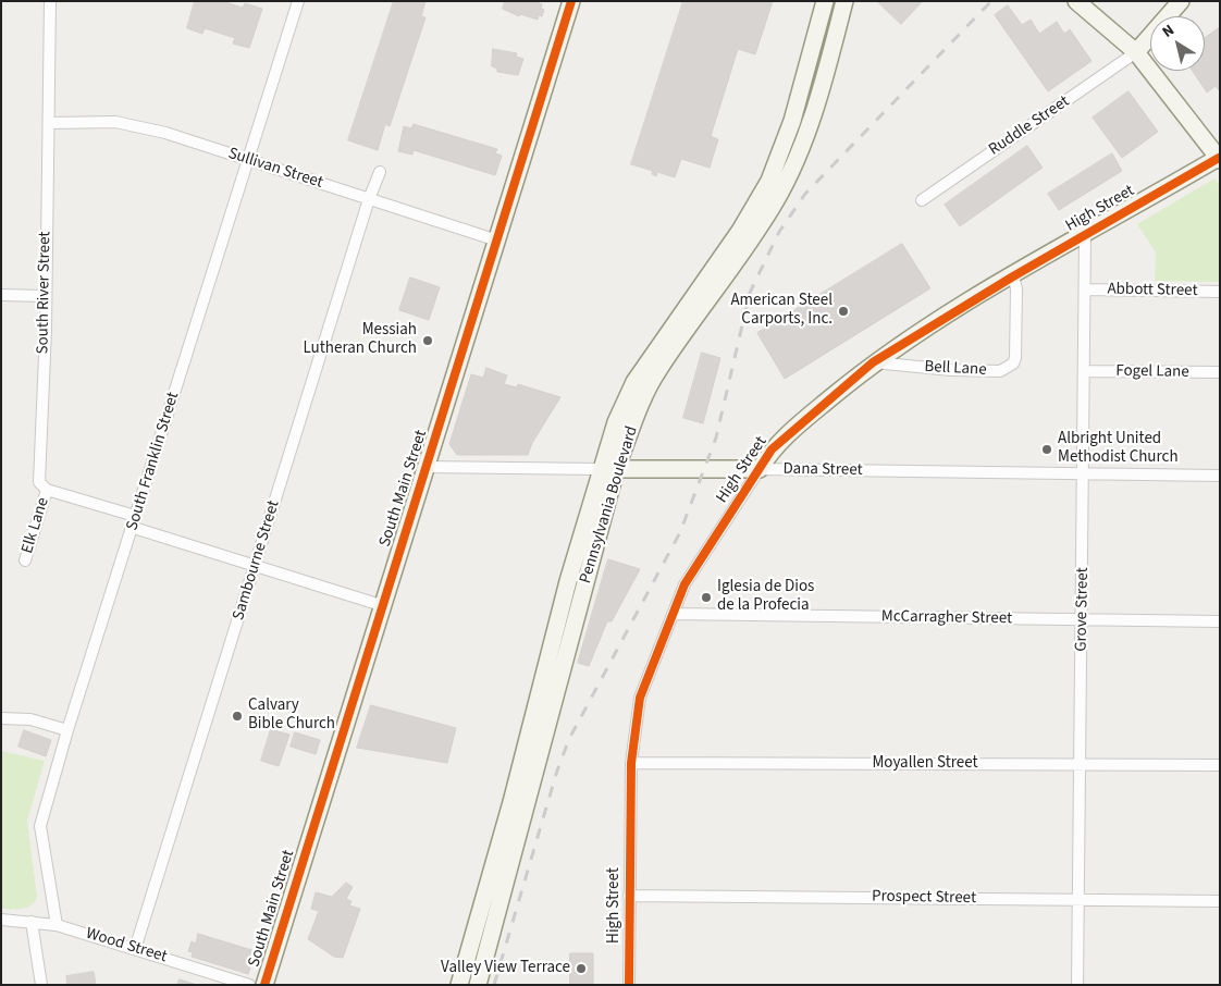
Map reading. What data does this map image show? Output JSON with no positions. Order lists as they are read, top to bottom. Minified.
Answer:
{"streets":{"main road":["High Street","Dana Street","South Main Street","Pennsylvania Boulevard"],"street":["Ruddle Street","Sullivan Street","Abbott Street","South River Street","Bell Lane","Fogel Lane","South Franklin Street","Elk Lane","Sambourne Street","Grove Street","McCarragher Street","Moyallen Street","Prospect Street","Wood Street"]},"crossings":[["Sullivan Street","South River Street"],["Sullivan Street","South Franklin Street"],["Sullivan Street","South Main Street"],["Sullivan Street","Sambourne Street"],["High Street","Bell Lane"],["High Street","Dana Street"],["High Street","Grove Street"],["High Street","McCarragher Street"],["High Street","Moyallen Street"],["High Street","Prospect Street"],["Abbott Street","Grove Street"],["South River Street","Elk Lane"],["Fogel Lane","Grove Street"],["South Franklin Street","Wood Street"],["Dana Street","South Main Street"],["Dana Street","Pennsylvania Boulevard"],["Dana Street","Grove Street"],["Sambourne Street","Wood Street"],["Grove Street","McCarragher Street"],["Grove Street","Moyallen Street"],["Grove Street","Prospect Street"]],"places":["American Steel Carports, Inc.","Messiah Lutheran Church","Albright United Methodist Church","Iglesia de Dios de la Profecia","Calvary Bible Church","Valley View Terrace"],"north":"top left"}
